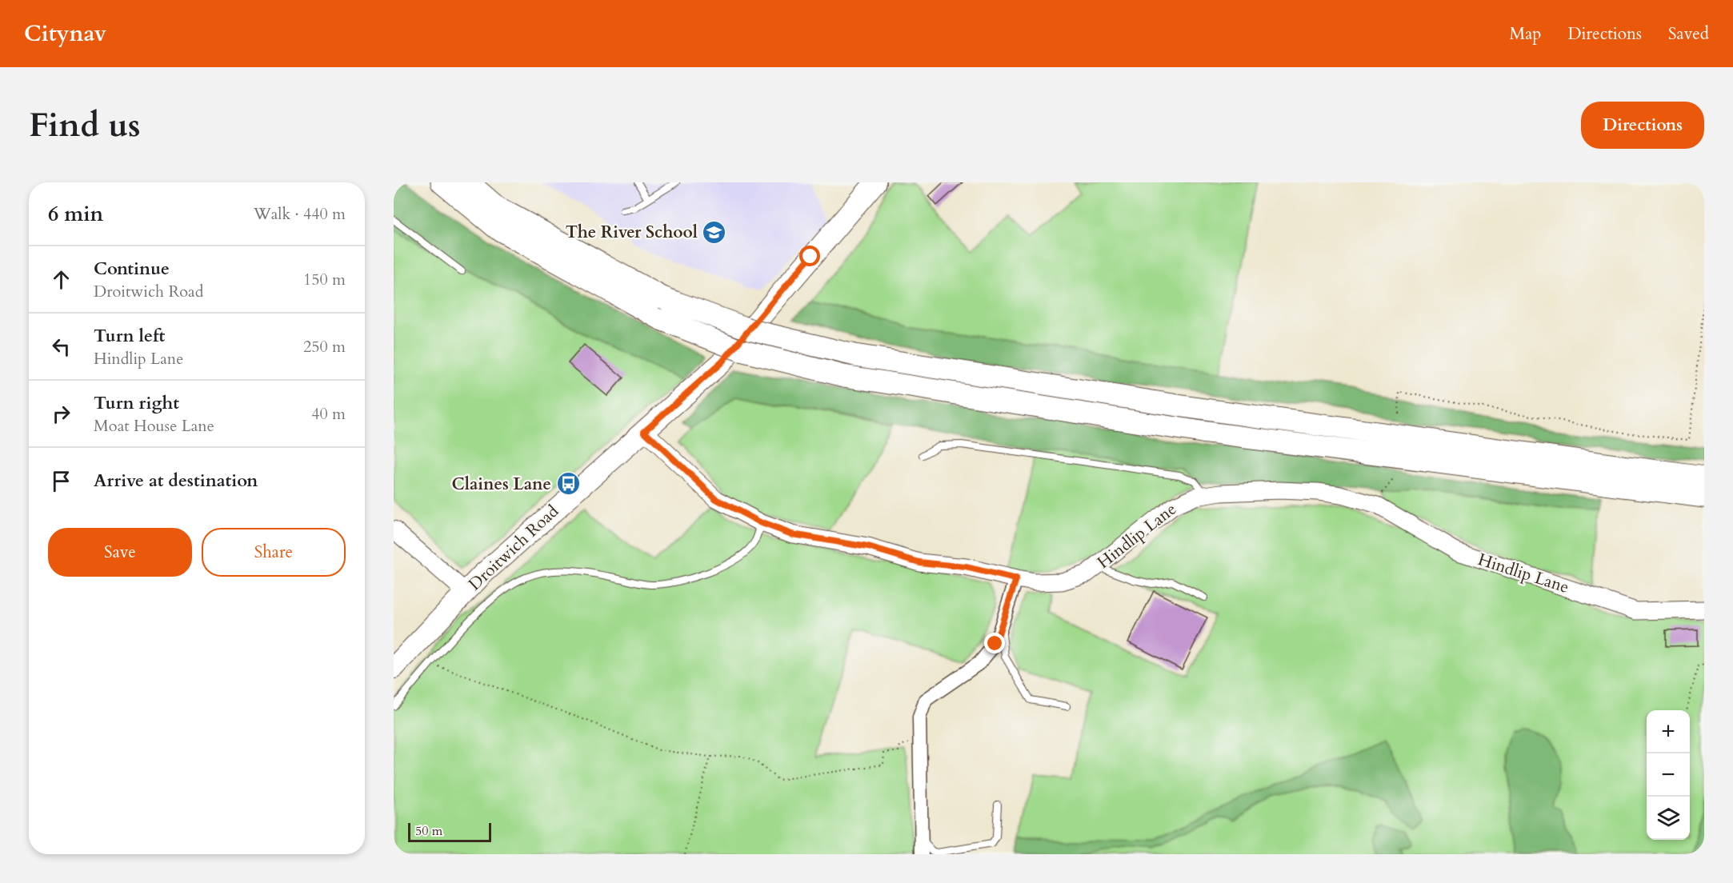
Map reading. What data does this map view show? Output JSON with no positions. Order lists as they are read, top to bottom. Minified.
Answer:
{"streets":{"main road":["Droitwich Road"],"street":["Hindlip Lane"]},"crossings":[["Hindlip Lane","Droitwich Road"]],"places":{"school or university":["The River School"],"bus stop":["Claines Lane"]},"scale_bar":"50 m","page":{"header":"Citynav","nav":["Map","Directions","Saved"],"buttons":["Directions",["Save","Share"]],"title":"Find us","heading":["6 min","Walk · 440 m"],"list":[["Continue","Droitwich Road","150 m"],["Turn left","Hindlip Lane","250 m"],["Turn right","Moat House Lane","40 m"],"Arrive at destination"],"map_buttons":["+","−"],"scale":"50 m"}}
